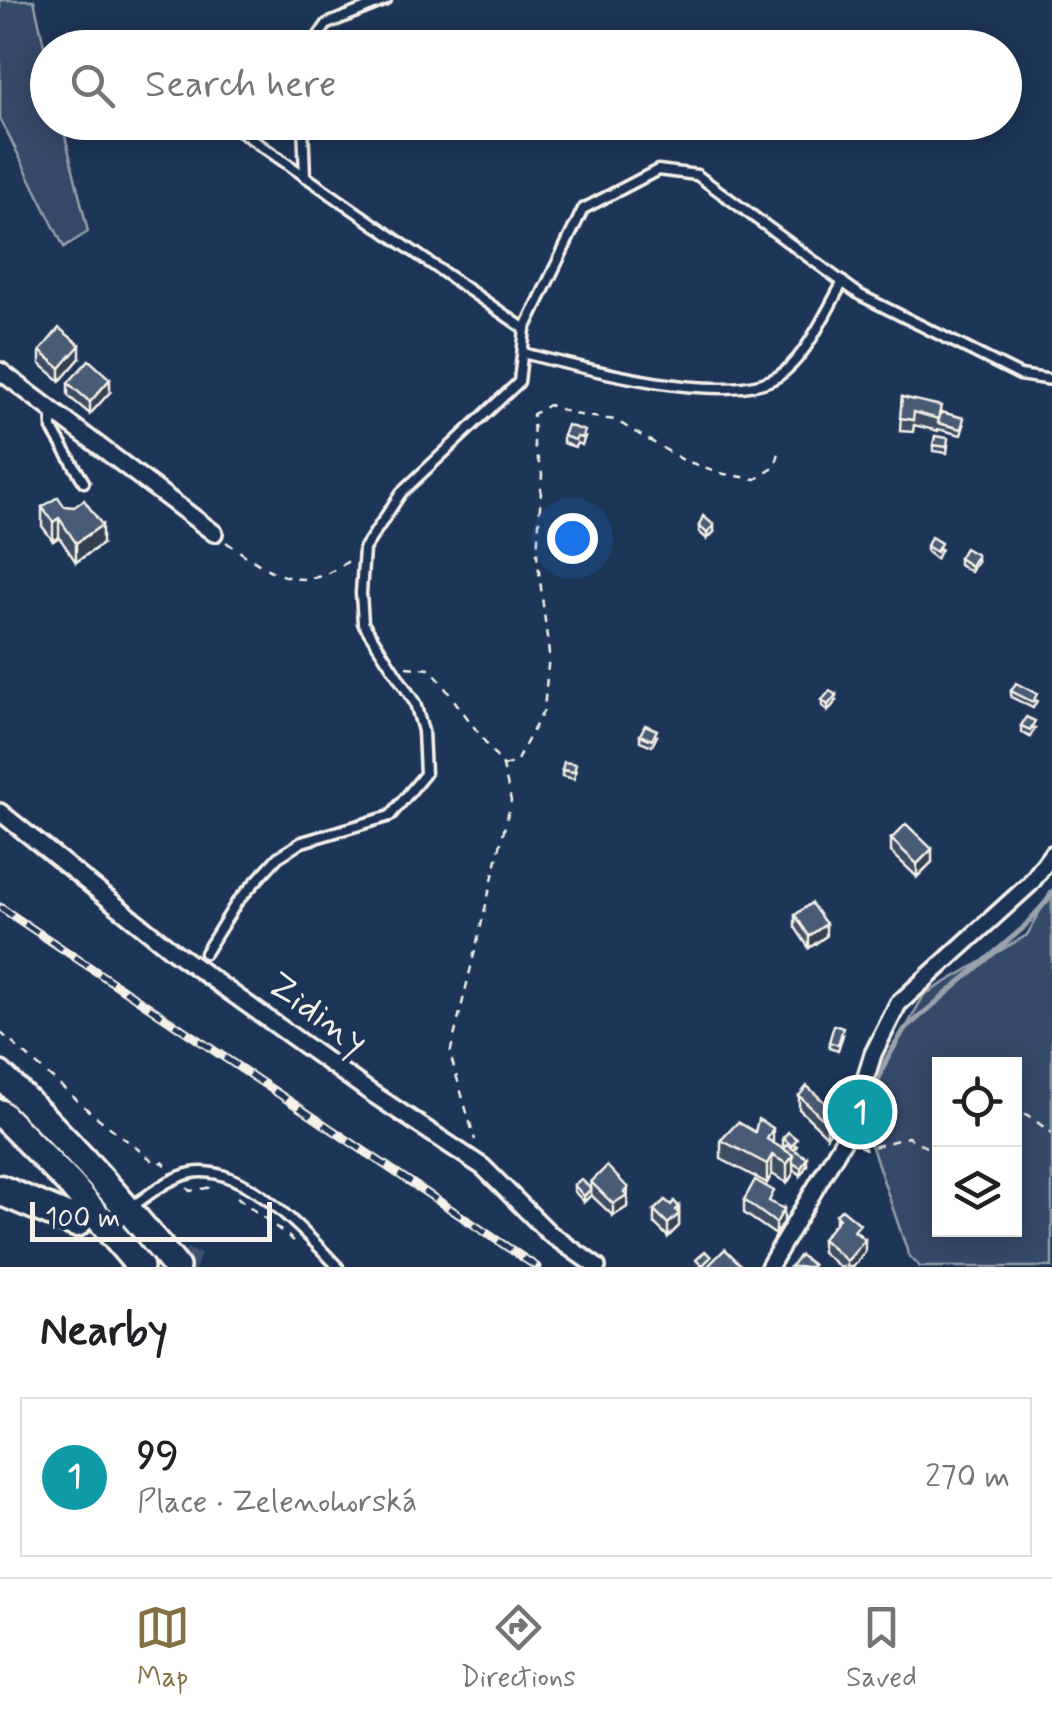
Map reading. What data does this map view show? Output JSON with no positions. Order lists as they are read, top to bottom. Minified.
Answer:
{"streets":{"street":["Zidiny"]},"scale_bar":"100 m","page":{"search":"Search here","pins":"1","scale":"100 m","heading":"Nearby","list":[{"mark":"1","name":"99","note":"Place · Zelenohorská","value":"270 m"}],"nav":["Map","Directions","Saved"]}}
